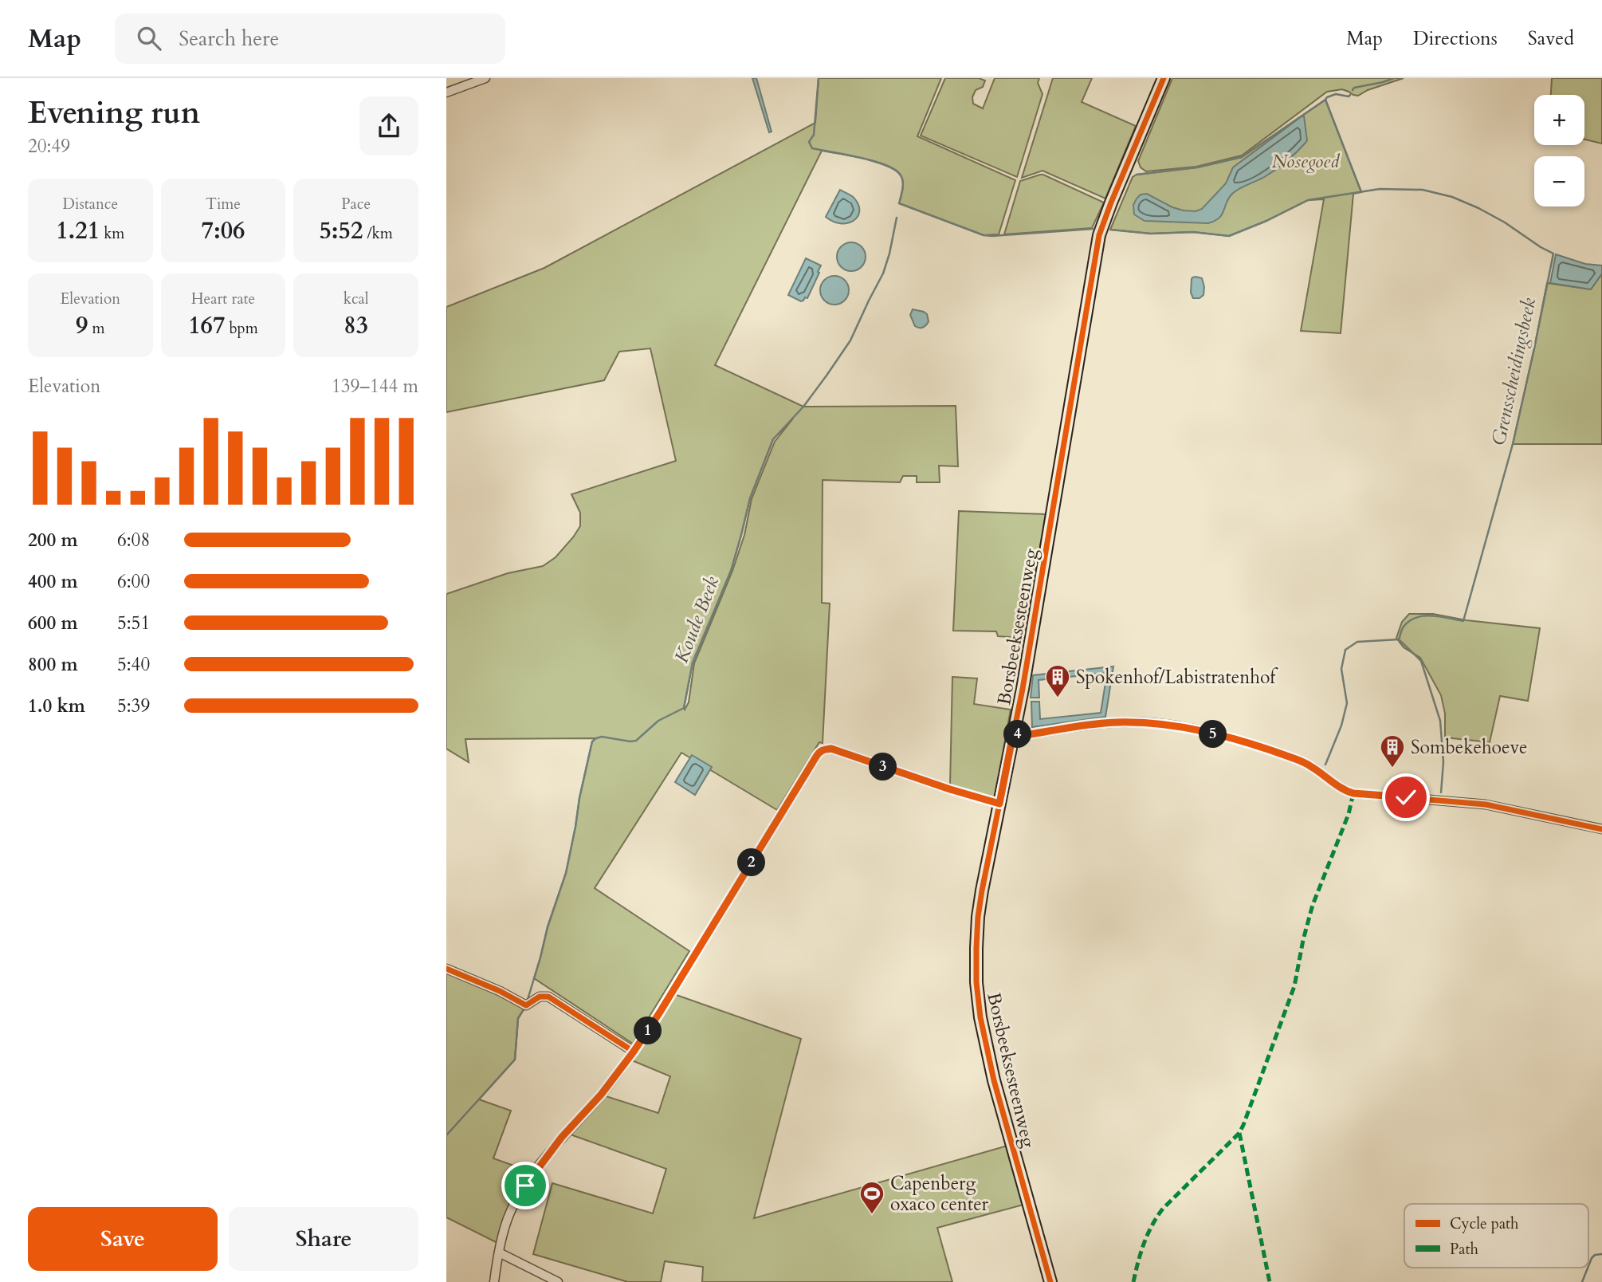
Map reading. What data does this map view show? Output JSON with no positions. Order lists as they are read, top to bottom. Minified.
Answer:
{"streets":{"street":["Borsbeeksesteenweg"]},"water":["Grensscheidingsbeek","Koude Beek"],"parks":["Nosegoed"],"places":{"building":["Spokenhof/Labistratenhof","Sombekehoeve"],"sports":["Capenberg oxaco center"]},"legend":["Cycle path","Path"],"page":{"header":"Map","search":"Search here","nav":["Map","Directions","Saved"],"heading":["Evening run","20:49"],"map_buttons":["+","−"],"stats":[["Distance","1.21 km"],["Time","7:06"],["Pace","5:52 /km"],["Elevation","9 m"],["Heart rate","167 bpm"],["kcal","83"]],"chart":["Elevation","139–144 m"],"list":[{"name":"200 m","note":"6:08"},{"name":"400 m","note":"6:00"},{"name":"600 m","note":"5:51"},{"name":"800 m","note":"5:40"},{"name":"1.0 km","note":"5:39"}],"pins":["4","5","3","2","1"],"buttons":["Save","Share"]}}
